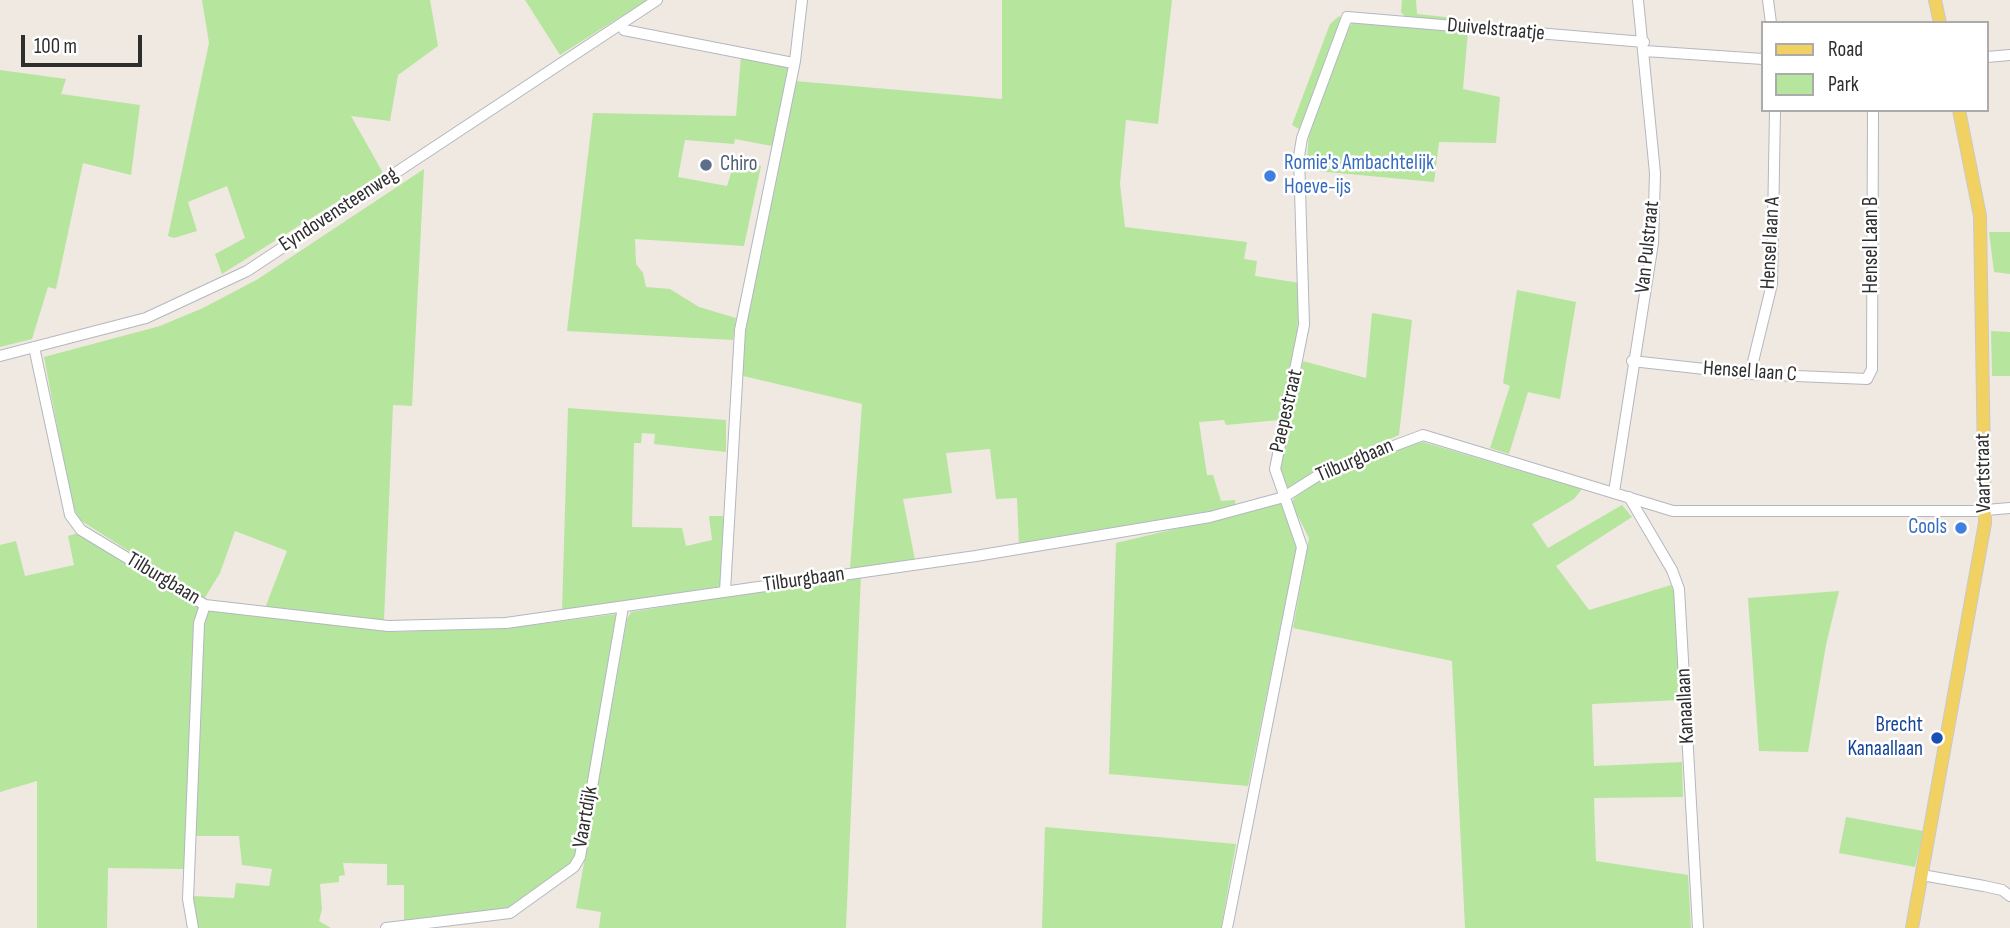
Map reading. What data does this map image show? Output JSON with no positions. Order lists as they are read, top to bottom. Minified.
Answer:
{"streets":{"main road":["Vaartstraat"],"street":["Duivelstraatje","Eyndovensteenweg","Hensel laan A","Hensel Laan B","Van Pulstraat","Hensel laan C","Paepestraat","Tilburgbaan","Kanaallaan","Vaartdijk"]},"crossings":[["Duivelstraatje","Van Pulstraat"],["Duivelstraatje","Paepestraat"],["Eyndovensteenweg","Tilburgbaan"],["Hensel laan A","Hensel laan C"],["Hensel Laan B","Hensel laan C"],["Van Pulstraat","Hensel laan C"],["Van Pulstraat","Tilburgbaan"],["Paepestraat","Tilburgbaan"],["Tilburgbaan","Vaartstraat"],["Tilburgbaan","Kanaallaan"],["Tilburgbaan","Vaartdijk"]],"places":["Chiro","Romie's Ambachtelijk Hoeve-ijs","Cools","Brecht Kanaallaan"],"legend":["Road","Park"],"scale_bar":"100 m"}
